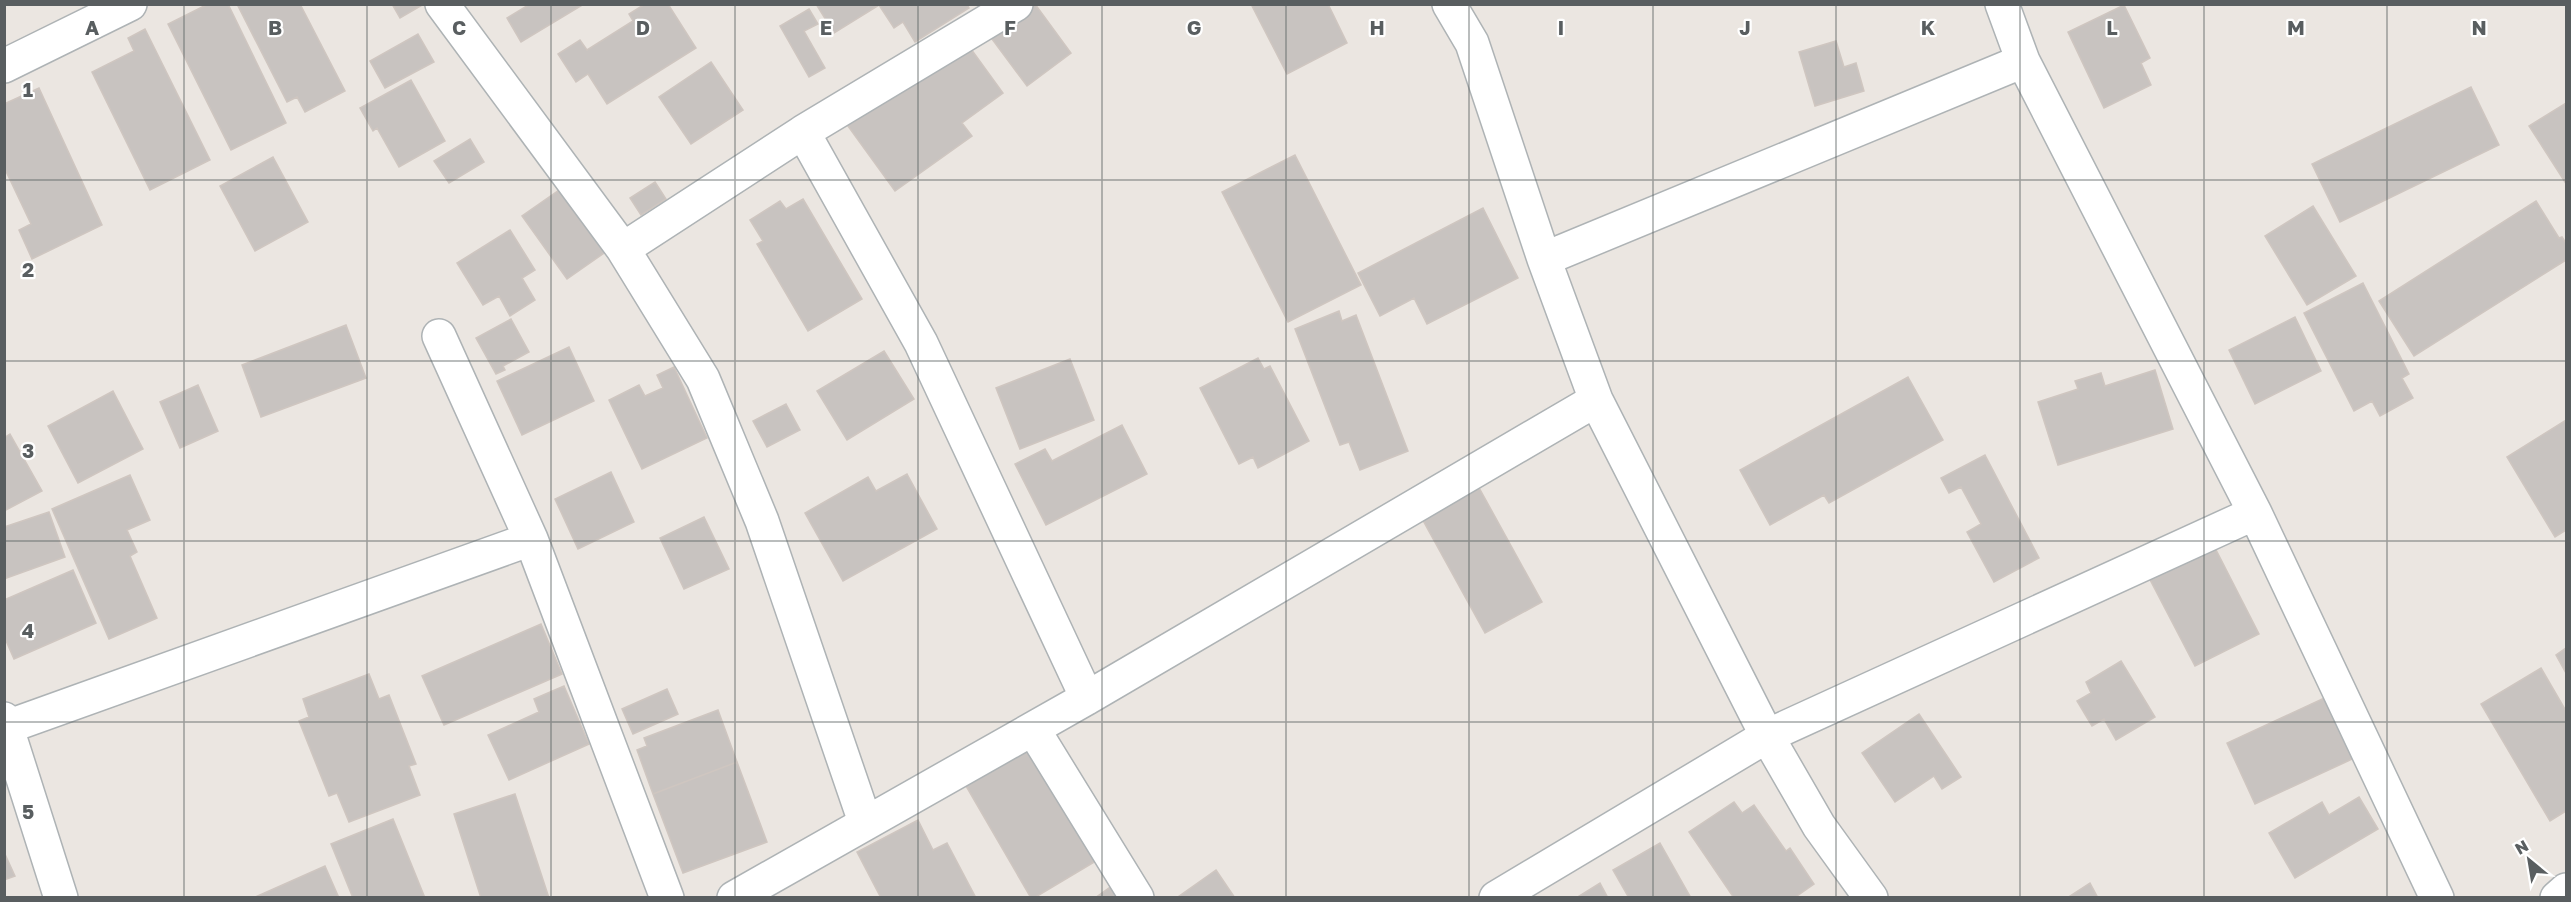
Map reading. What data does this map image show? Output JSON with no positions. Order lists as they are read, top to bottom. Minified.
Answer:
{"north":"top left","grid":{"columns":["A","B","C","D","E","F","G","H","I","J","K","L","M","N"],"rows":["1","2","3","4","5"]}}
